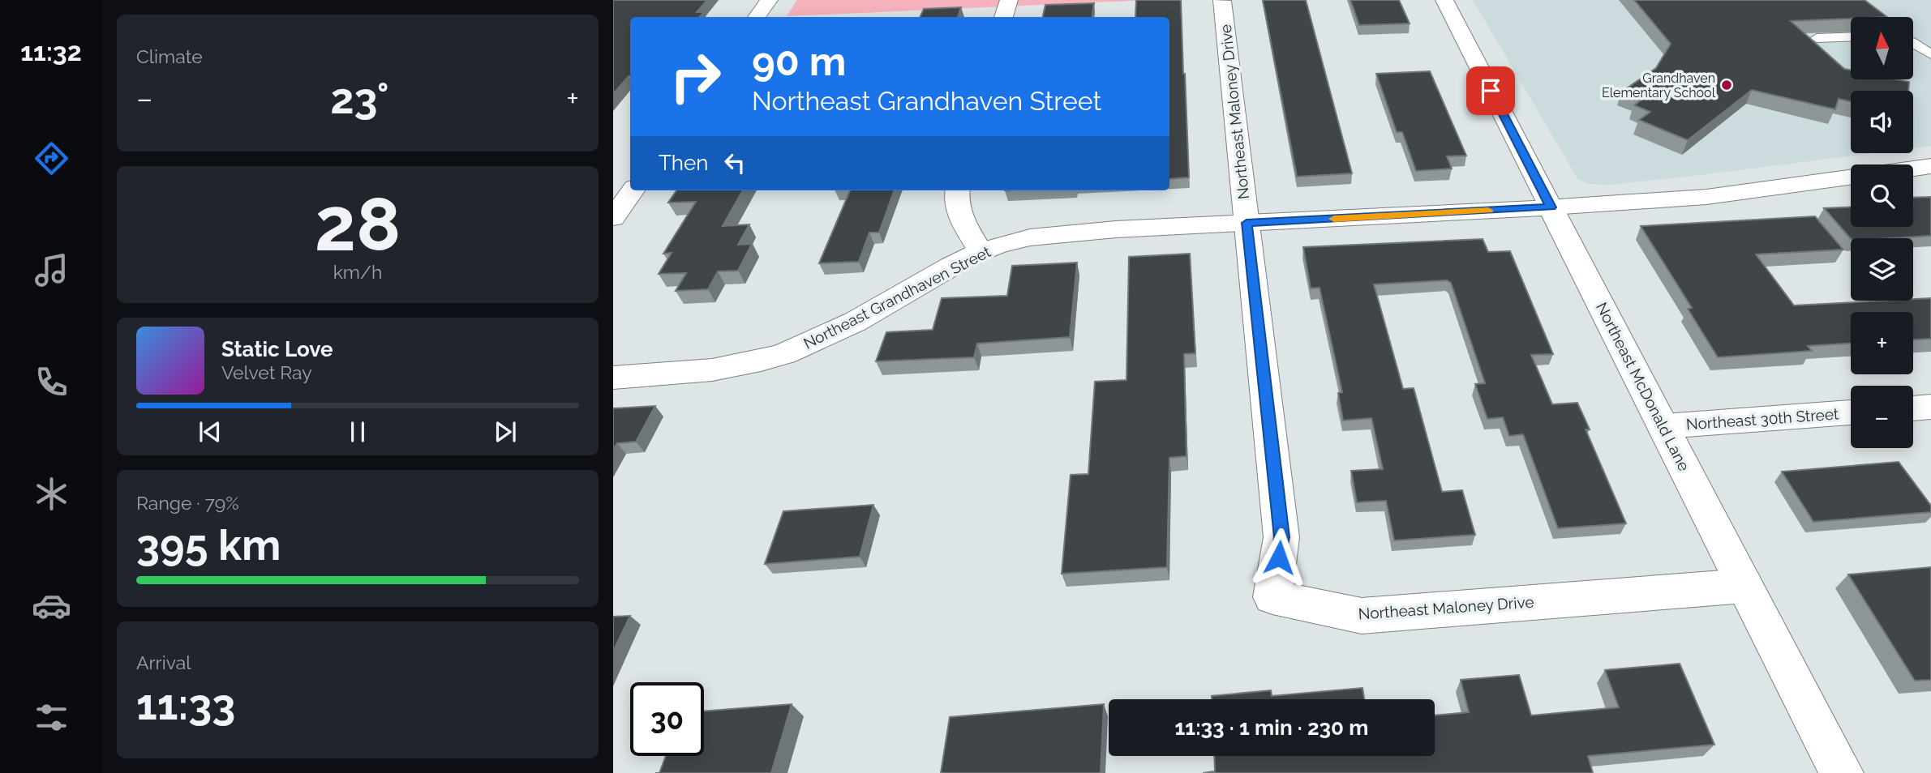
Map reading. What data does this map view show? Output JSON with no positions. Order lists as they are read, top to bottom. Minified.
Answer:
{"streets":{"street":["Northeast Maloney Drive","Northeast Grandhaven Street","Northeast McDonald Lane","Northeast 30th Street"]},"crossings":[["Northeast Maloney Drive","Northeast Grandhaven Street"],["Northeast Maloney Drive","Northeast McDonald Lane"],["Northeast Grandhaven Street","Northeast McDonald Lane"],["Northeast McDonald Lane","Northeast 30th Street"]],"places":["Grandhaven Elementary School"],"north":"top","page":{"tabs":"11:32","tile":["Climate",["28","km/h"],["Range · 79%","395 km"],["Arrival","11:33"]],"map_buttons":["+","−"],"turn":["90 m","Northeast Grandhaven Street"],"heat":["−","23°","+"],"then":"Then","song":["Static Love","Velvet Ray"],"limit":"30","trip":"11:33 · 1 min · 230 m"}}
